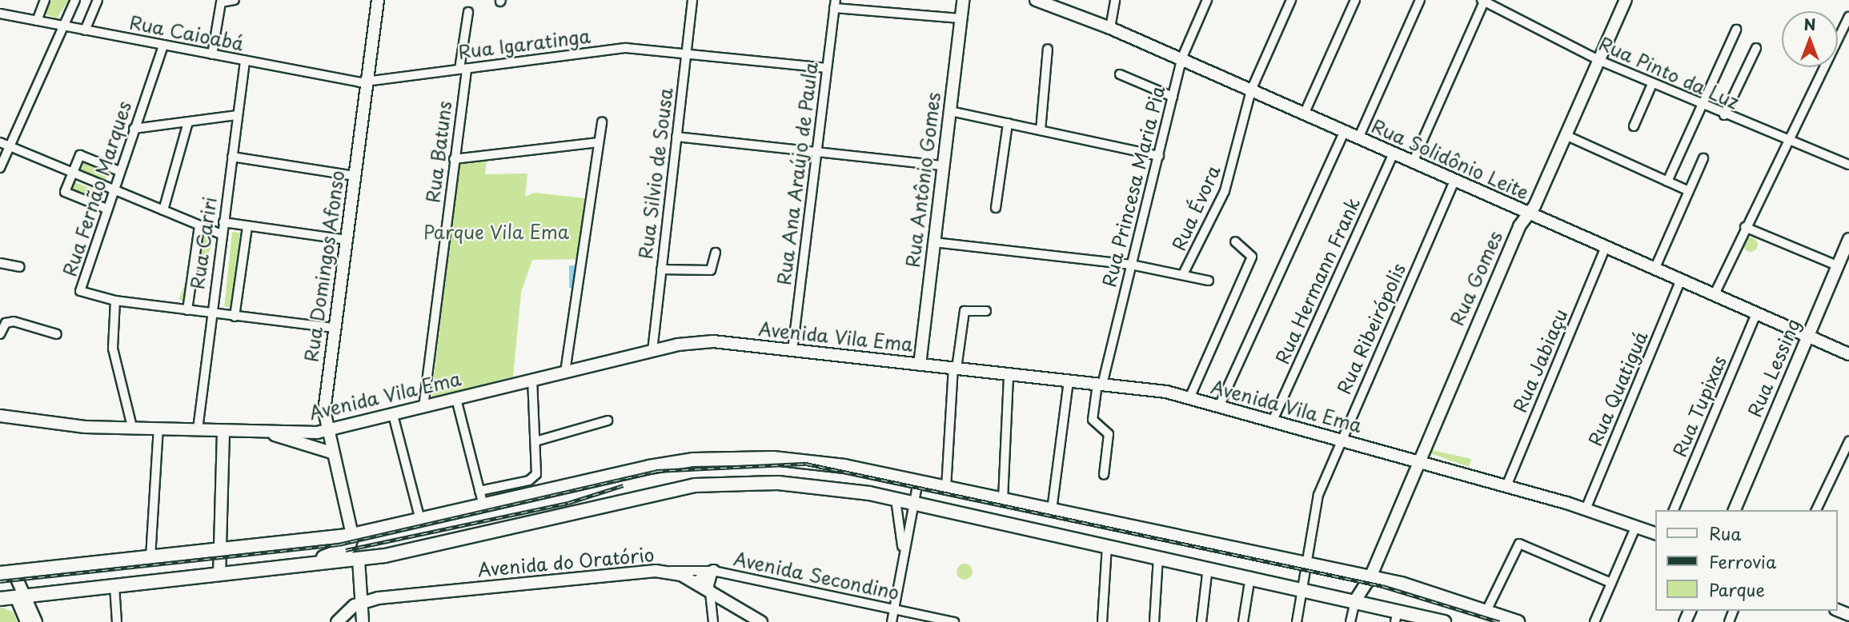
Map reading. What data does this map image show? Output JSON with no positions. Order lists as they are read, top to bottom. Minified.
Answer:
{"streets":{"main road":["Rua Solidônio Leite","Rua Antônio Gomes","Rua Domingos Afonso","Rua Gomes","Avenida Vila Ema","Rua Lessing","Avenida do Oratório"],"street":["Rua Caioabá","Rua Igaratinga","Rua Pinto da Luz","Rua Batuns","Rua Silvio de Sousa","Rua Ana Araújo de Paula","Rua Princesa Maria Pia","Rua Fernão Marques","Rua Évora","Rua Cariri","Rua Hermann Frank","Rua Ribeirópolis","Rua Jabiaçu","Rua Quatiguá","Rua Tupixas","Avenida Secondino"]},"crossings":[["Rua Caioabá","Rua Igaratinga"],["Rua Caioabá","Rua Fernão Marques"],["Rua Caioabá","Rua Cariri"],["Rua Caioabá","Rua Domingos Afonso"],["Rua Igaratinga","Rua Batuns"],["Rua Igaratinga","Rua Silvio de Sousa"],["Rua Igaratinga","Rua Ana Araújo de Paula"],["Rua Igaratinga","Rua Domingos Afonso"],["Rua Pinto da Luz","Rua Gomes"],["Rua Batuns","Avenida Vila Ema"],["Rua Solidônio Leite","Rua Princesa Maria Pia"],["Rua Solidônio Leite","Rua Évora"],["Rua Solidônio Leite","Rua Gomes"],["Rua Solidônio Leite","Rua Hermann Frank"],["Rua Solidônio Leite","Rua Ribeirópolis"],["Rua Solidônio Leite","Rua Jabiaçu"],["Rua Solidônio Leite","Rua Lessing"],["Rua Solidônio Leite","Rua Quatiguá"],["Rua Solidônio Leite","Rua Tupixas"],["Rua Silvio de Sousa","Avenida Vila Ema"],["Rua Ana Araújo de Paula","Avenida Vila Ema"],["Rua Antônio Gomes","Avenida Vila Ema"],["Rua Princesa Maria Pia","Avenida Vila Ema"],["Rua Fernão Marques","Rua Cariri"],["Rua Fernão Marques","Rua Domingos Afonso"],["Rua Cariri","Avenida Vila Ema"],["Rua Domingos Afonso","Avenida Vila Ema"],["Rua Gomes","Avenida Vila Ema"],["Rua Hermann Frank","Avenida Vila Ema"],["Rua Ribeirópolis","Avenida Vila Ema"],["Avenida Vila Ema","Rua Jabiaçu"],["Avenida Vila Ema","Rua Quatiguá"],["Avenida do Oratório","Avenida Secondino"]],"parks":["Parque Vila Ema"],"legend":["Rua","Ferrovia","Parque"],"north":"top"}
